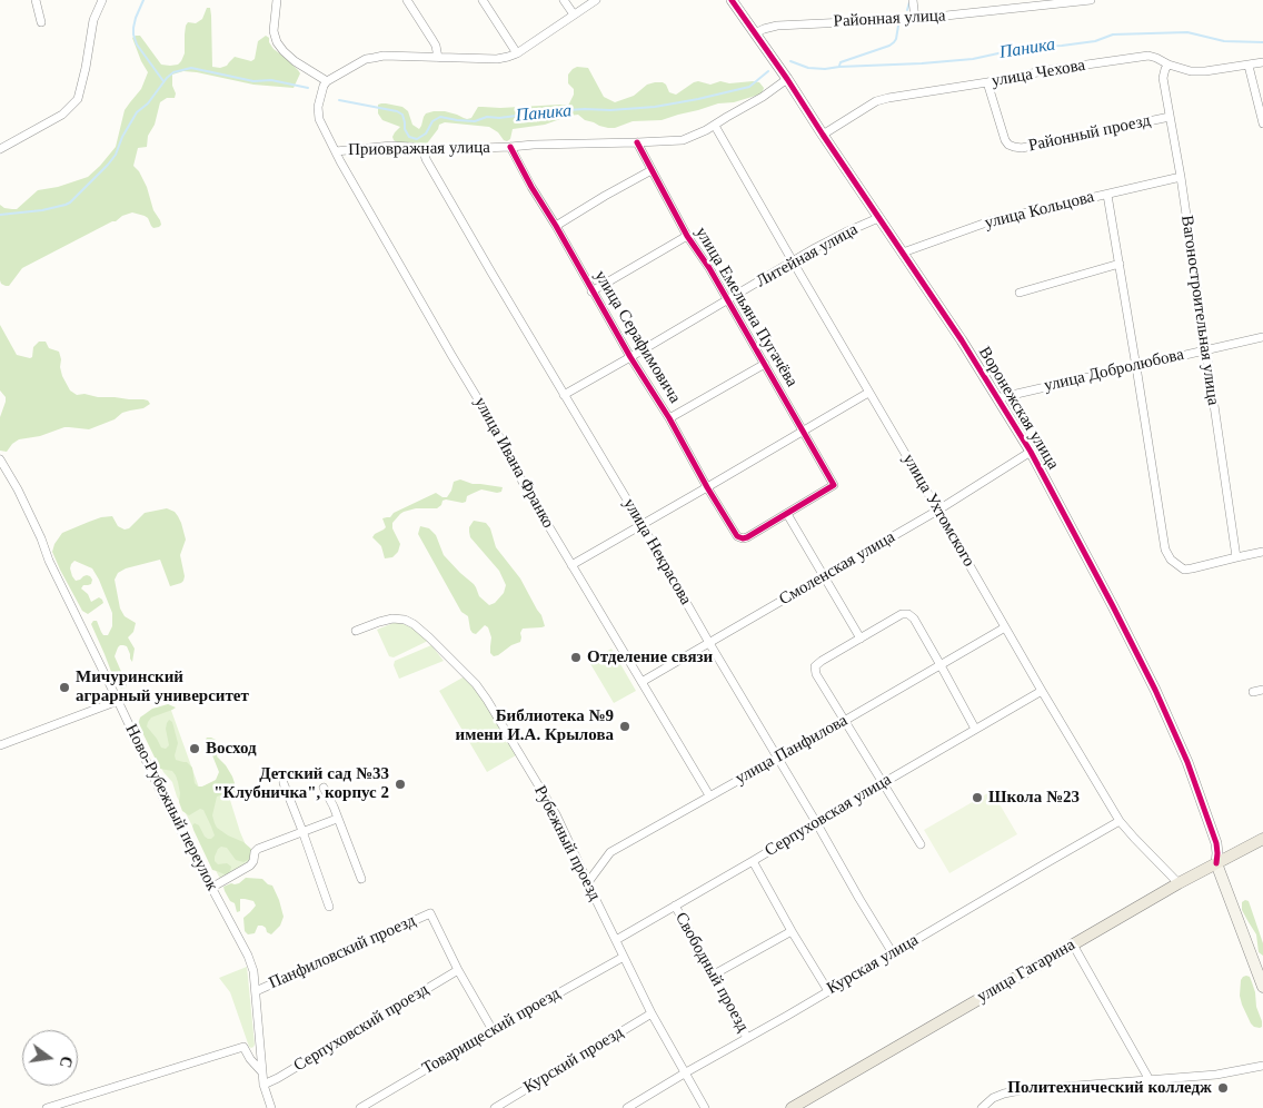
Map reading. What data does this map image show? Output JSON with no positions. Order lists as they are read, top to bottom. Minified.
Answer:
{"streets":{"main road":["Воронежская улица","улица Гагарина"],"street":["Районная улица","улица Чехова","Районный проезд","Приовражная улица","улица Кольцова","Литейная улица","улица Емельяна Пугачёва","Вагоностроительная улица","улица Серафимовича","улица Добролюбова","улица Ивана Франко","улица Ухтомского","улица Некрасова","Смоленская улица","улица Панфилова","Ново-Рубежный переулок","Серпуховская улица","Рубежный проезд","Панфиловский проезд","Курская улица","Свободный проезд","Серпуховский проезд","Товарищеский проезд","Курский проезд"]},"crossings":[["Районная улица","Воронежская улица"],["улица Чехова","Районный проезд"],["улица Чехова","Вагоностроительная улица"],["улица Чехова","Воронежская улица"],["Районный проезд","Вагоностроительная улица"],["Приовражная улица","улица Емельяна Пугачёва"],["Приовражная улица","улица Серафимовича"],["Приовражная улица","Воронежская улица"],["Приовражная улица","улица Ивана Франко"],["Приовражная улица","улица Ухтомского"],["Приовражная улица","улица Некрасова"],["улица Кольцова","Вагоностроительная улица"],["улица Кольцова","Воронежская улица"],["Литейная улица","улица Емельяна Пугачёва"],["Литейная улица","улица Серафимовича"],["Литейная улица","Воронежская улица"],["Литейная улица","улица Ухтомского"],["Литейная улица","улица Некрасова"],["улица Емельяна Пугачёва","улица Серафимовича"],["Вагоностроительная улица","улица Добролюбова"],["улица Добролюбова","Воронежская улица"],["Воронежская улица","Смоленская улица"],["Воронежская улица","улица Гагарина"],["улица Ивана Франко","Смоленская улица"],["улица Ивана Франко","улица Панфилова"],["улица Ухтомского","Смоленская улица"],["улица Ухтомского","улица Панфилова"],["улица Ухтомского","Серпуховская улица"],["улица Ухтомского","Курская улица"],["улица Ухтомского","улица Гагарина"],["улица Некрасова","Смоленская улица"],["улица Некрасова","улица Панфилова"],["улица Некрасова","Серпуховская улица"],["улица Некрасова","Курская улица"],["улица Панфилова","Рубежный проезд"],["Ново-Рубежный переулок","Панфиловский проезд"],["Ново-Рубежный переулок","Серпуховский проезд"],["Серпуховская улица","Рубежный проезд"],["Серпуховская улица","Свободный проезд"],["Рубежный проезд","Курская улица"],["Рубежный проезд","Товарищеский проезд"],["Рубежный проезд","Курский проезд"],["Панфиловский проезд","Серпуховский проезд"],["Панфиловский проезд","Товарищеский проезд"],["Курская улица","Свободный проезд"]],"water":["Паника"],"places":["Отделение связи","Мичуринский аграрный университет","Библиотека №9 имени И.А. Крылова","Восход","Детский сад №33 \"Клубничка\", корпус 2","Школа №23","Политехнический колледж"],"north":"right"}
